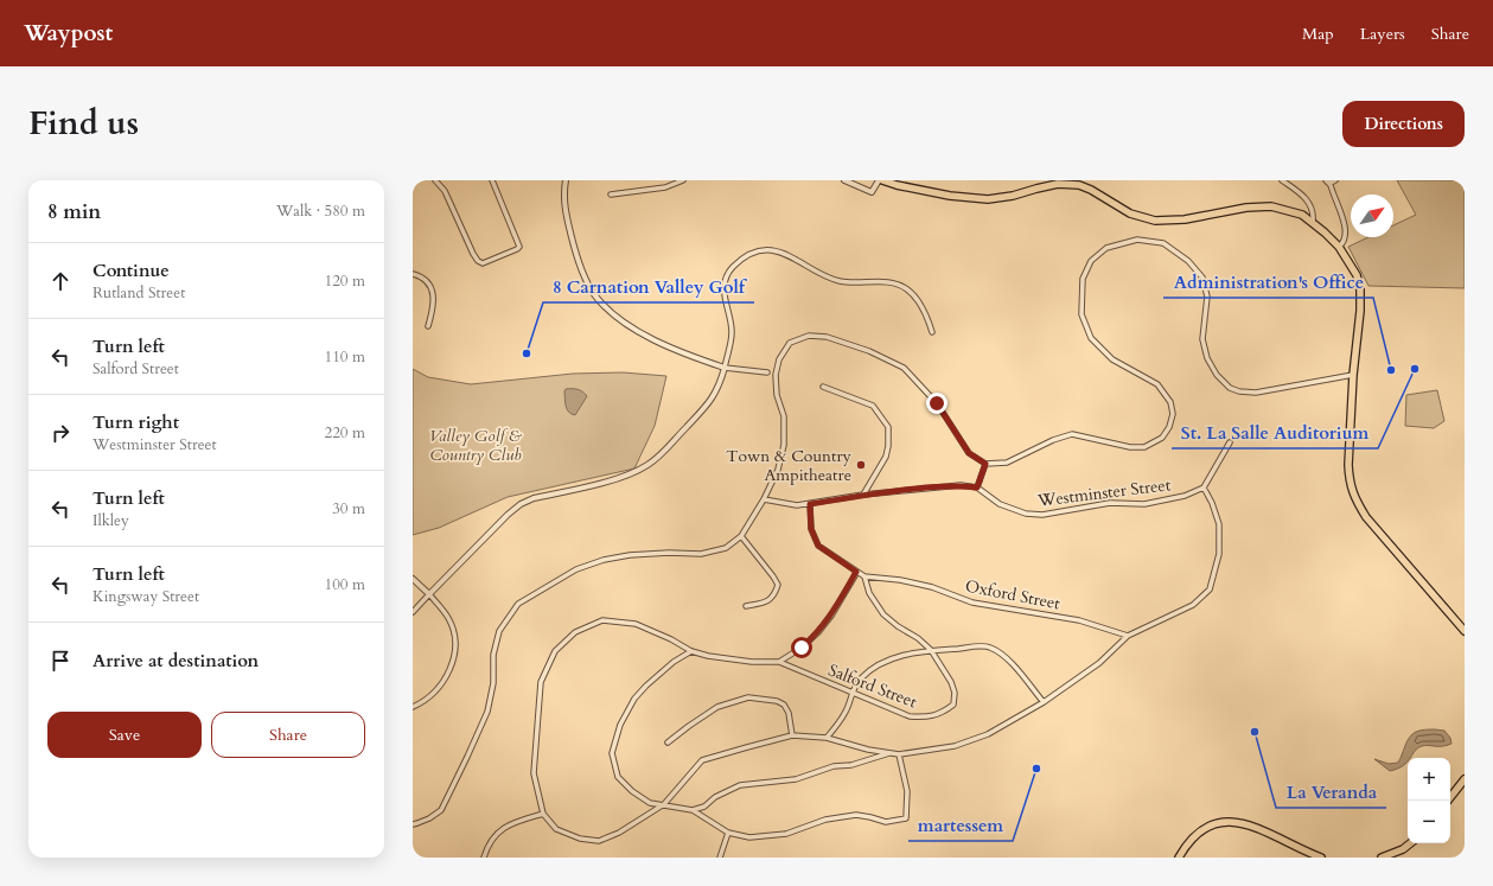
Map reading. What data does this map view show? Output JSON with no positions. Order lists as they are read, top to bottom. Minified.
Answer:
{"streets":{"street":["Westminster Street","Oxford Street","Salford Street"]},"crossings":[["Oxford Street","Salford Street"]],"parks":["Valley Golf & Country Club"],"places":["8 Carnation Valley Golf","St. La Salle Auditorium","Administration's Office","Town & Country Ampitheatre","La Veranda","martessem"],"north":"top right","page":{"header":"Waypost","nav":["Map","Layers","Share"],"title":"Find us","buttons":["Directions",["Save","Share"]],"heading":["8 min","Walk · 580 m"],"list":[["Continue","Rutland Street","120 m"],["Turn left","Salford Street","110 m"],["Turn right","Westminster Street","220 m"],["Turn left","Ilkley","30 m"],["Turn left","Kingsway Street","100 m"],"Arrive at destination"],"map_buttons":["+","−"]}}
